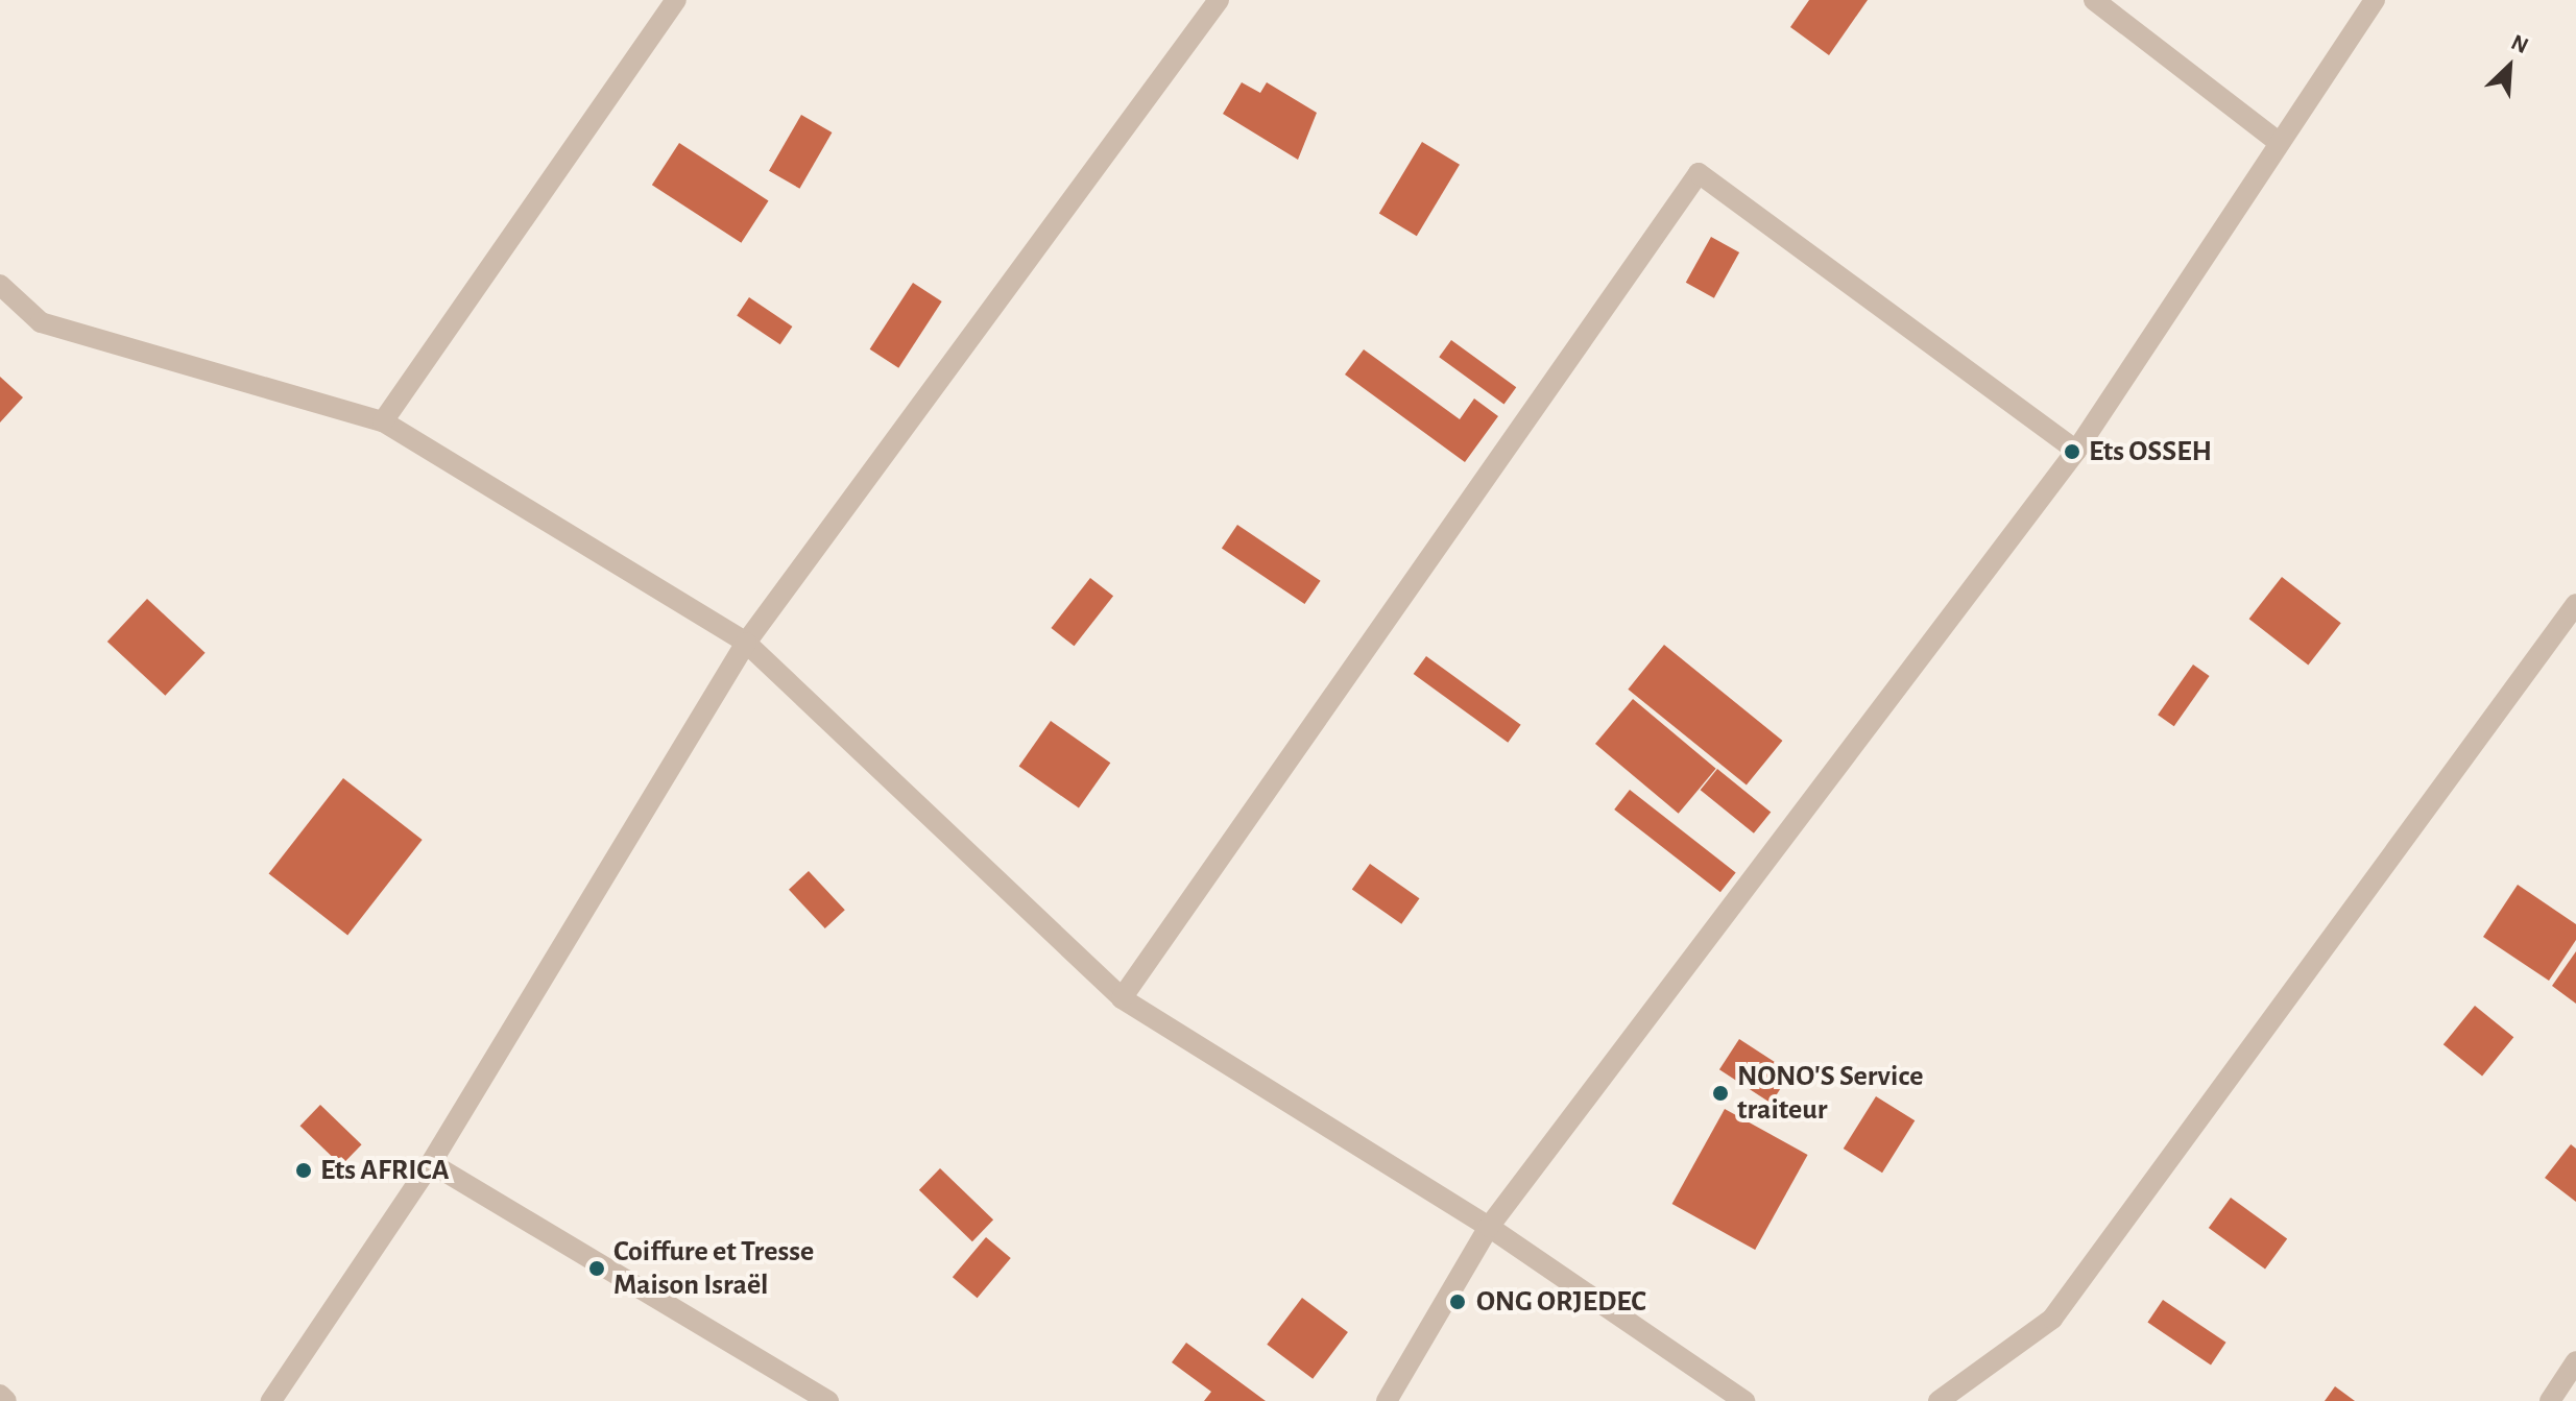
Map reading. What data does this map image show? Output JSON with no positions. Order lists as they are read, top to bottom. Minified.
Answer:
{"places":["Ets OSSEH","NONO'S Service traiteur","Ets AFRICA","Coiffure et Tresse Maison Israël","ONG ORJEDEC"],"north":"top right"}
